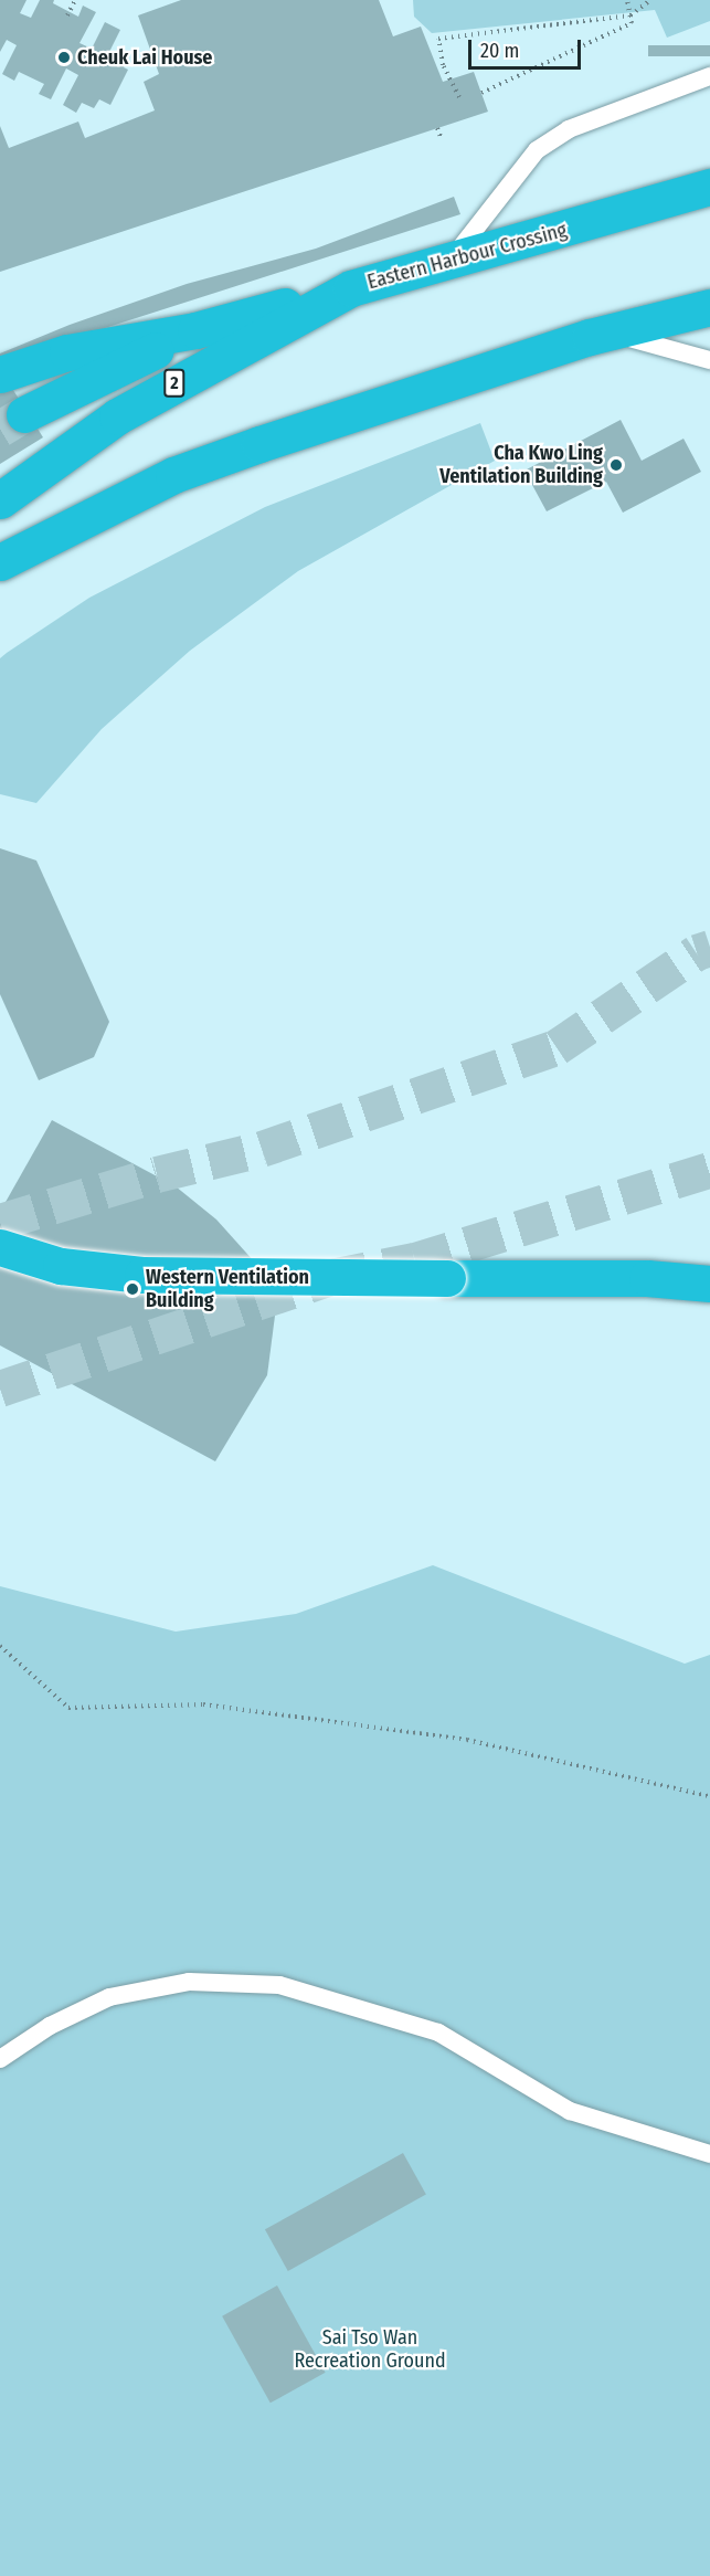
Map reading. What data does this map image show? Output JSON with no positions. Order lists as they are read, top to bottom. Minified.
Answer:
{"streets":{"highway":["Eastern Harbour Crossing","2"]},"parks":["Sai Tso Wan Recreation Ground"],"places":["Cheuk Lai House","Cha Kwo Ling Ventilation Building","Western Ventilation Building"],"scale_bar":"20 m"}
